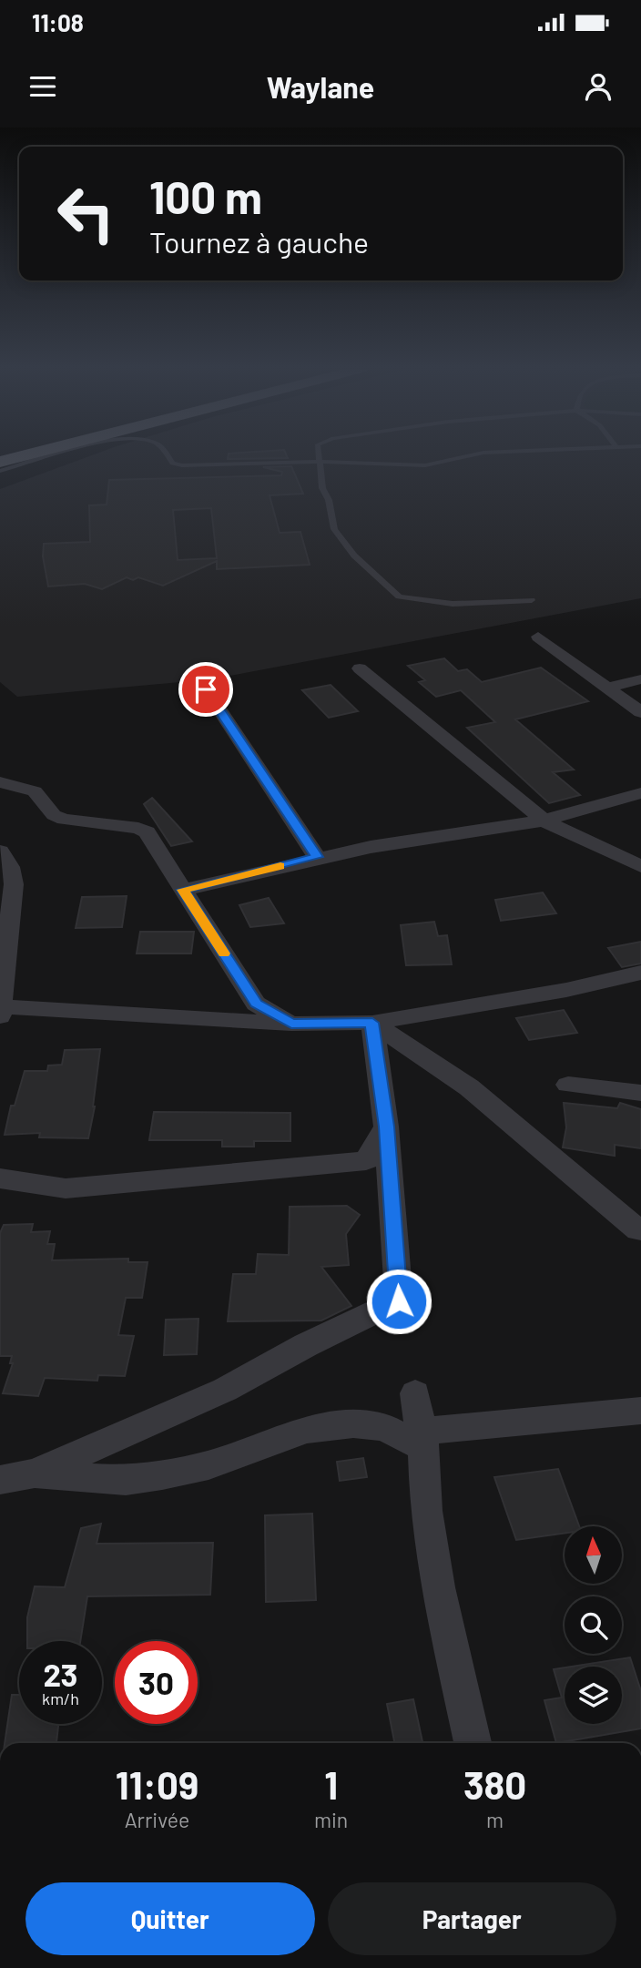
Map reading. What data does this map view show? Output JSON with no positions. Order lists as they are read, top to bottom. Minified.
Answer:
{"north":"top","page":{"status":"11:08","header":"Waylane","turn":["100 m","Tournez à gauche"],"speed":"23 km/h","limit":"30","eta":["11:09","Arrivée","1","min","380","m"],"buttons":["Quitter","Partager"]}}
